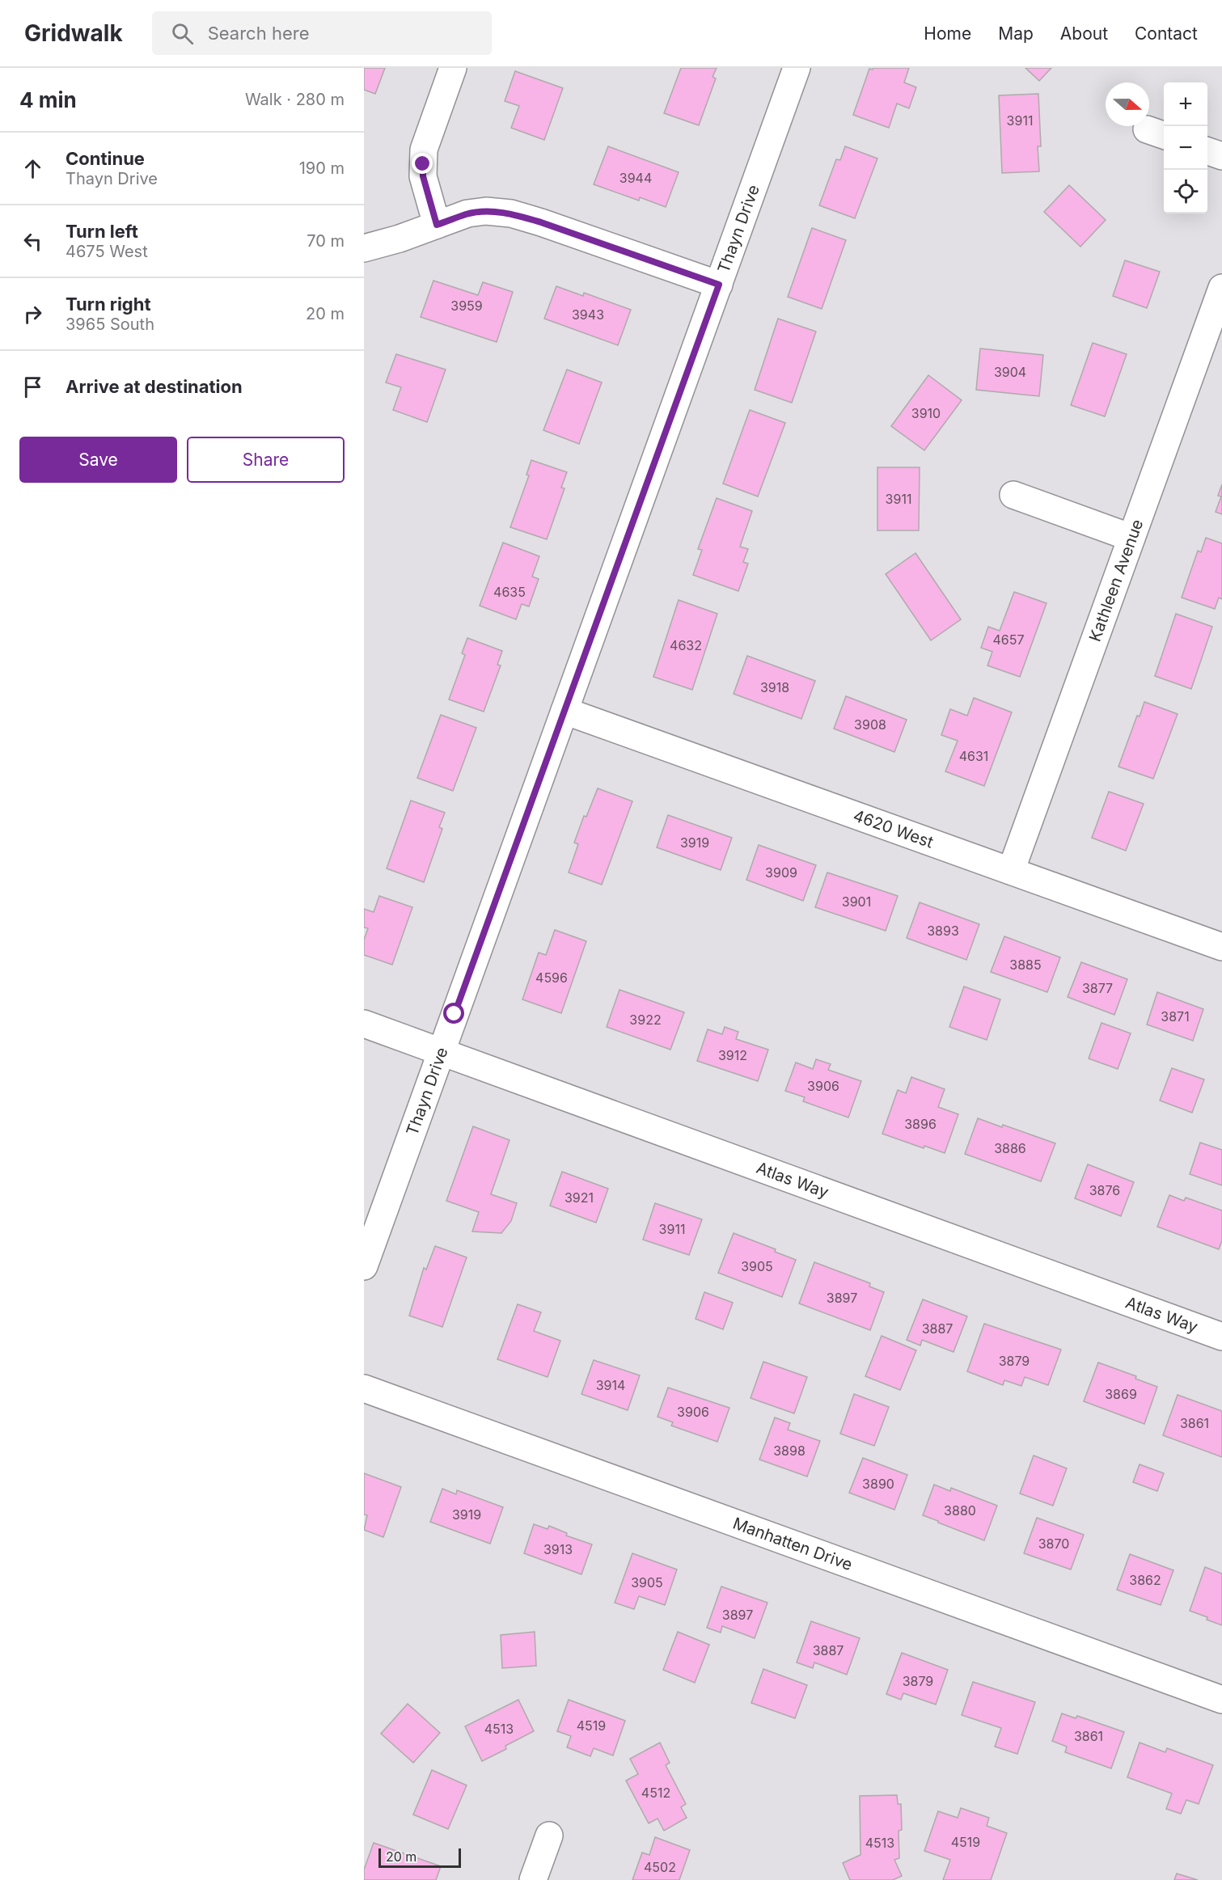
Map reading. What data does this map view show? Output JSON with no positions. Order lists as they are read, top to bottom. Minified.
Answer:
{"streets":{"street":["Thayn Drive","Kathleen Avenue","4620 West","Atlas Way","Manhatten Drive"]},"crossings":[["Thayn Drive","4620 West"],["Thayn Drive","Atlas Way"],["Kathleen Avenue","4620 West"]],"house_numbers":["3911","3944","3959","3943","3904","3910","3911","4635","4657","4632","3918","3908","4631","3919","3909","3901","3893","3885","4596","3877","3871","3922","3912","3906","3896","3886","3876","3921","3911","3905","3897","3887","3879","3914","3869","3906","3861","3898","3890","3880","3919","3870","3913","3862","3905","3897","3887","3879","4519","4513","3861","4512","4519","4513","4502"],"scale_bar":"20 m","north":"right","page":{"header":"Gridwalk","search":"Search here","nav":["Home","Map","About","Contact"],"heading":["4 min","Walk · 280 m"],"map_buttons":["+","−"],"list":[["Continue","Thayn Drive","190 m"],["Turn left","4675 West","70 m"],["Turn right","3965 South","20 m"],"Arrive at destination"],"buttons":["Save","Share"],"scale":"20 m"}}
